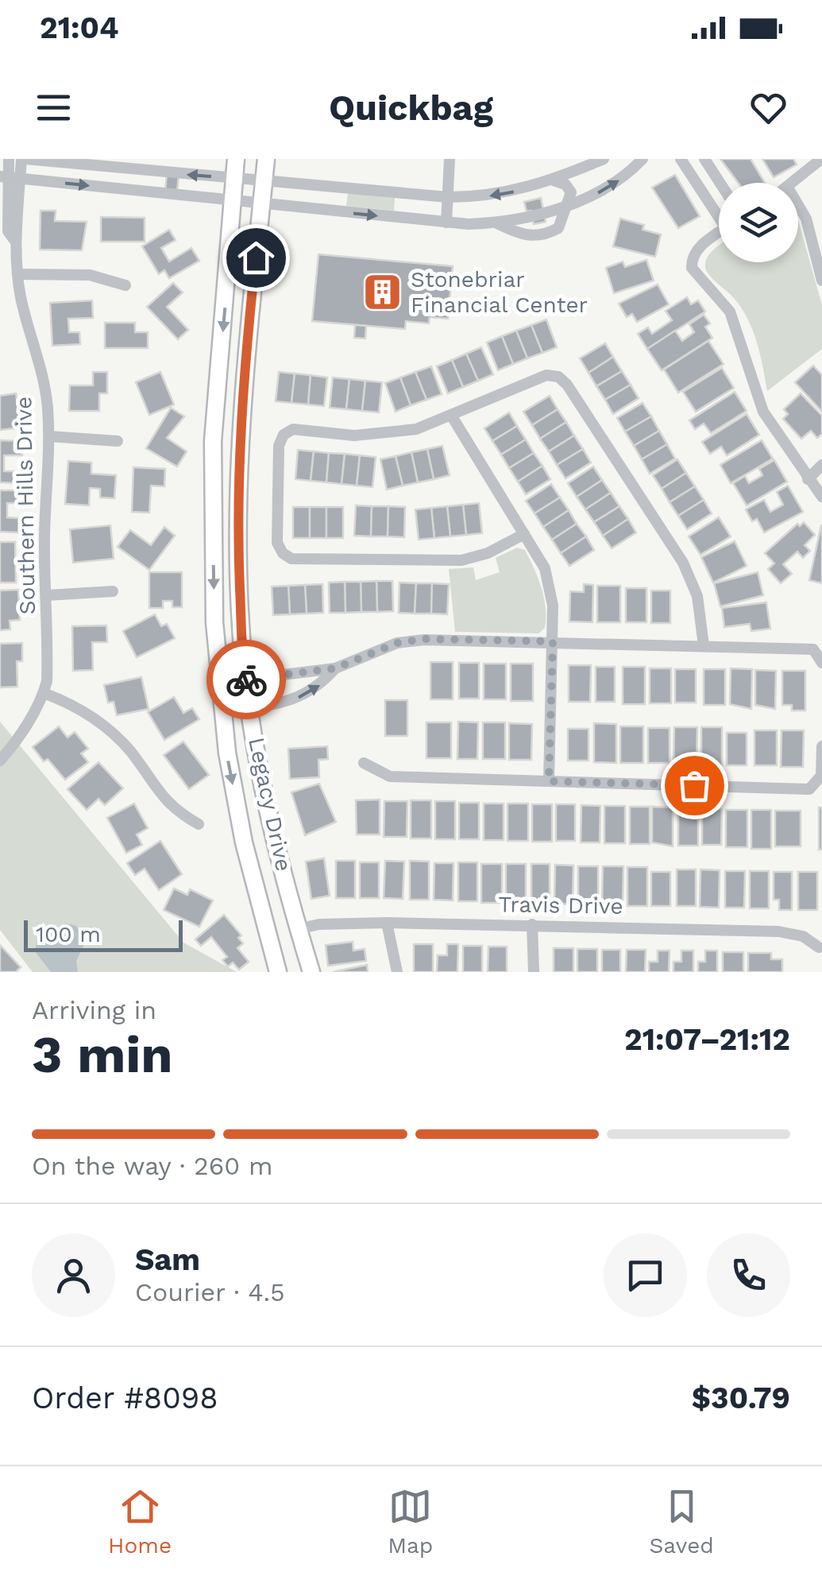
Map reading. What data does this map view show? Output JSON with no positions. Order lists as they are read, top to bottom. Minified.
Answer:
{"streets":{"main road":["Legacy Drive"],"street":["Southern Hills Drive","Travis Drive"]},"crossings":[["Legacy Drive","Travis Drive"]],"places":{"building":["Stonebriar Financial Center"]},"scale_bar":"100 m","page":{"status":"21:04","header":"Quickbag","scale":"100 m","heading":["3 min","Arriving in","21:07–21:12"],"panel":["Sam","Courier · 4.5","Order #8098","$30.79"],"bar":"On the way · 260 m","tabs":["Home","Map","Saved"]}}
